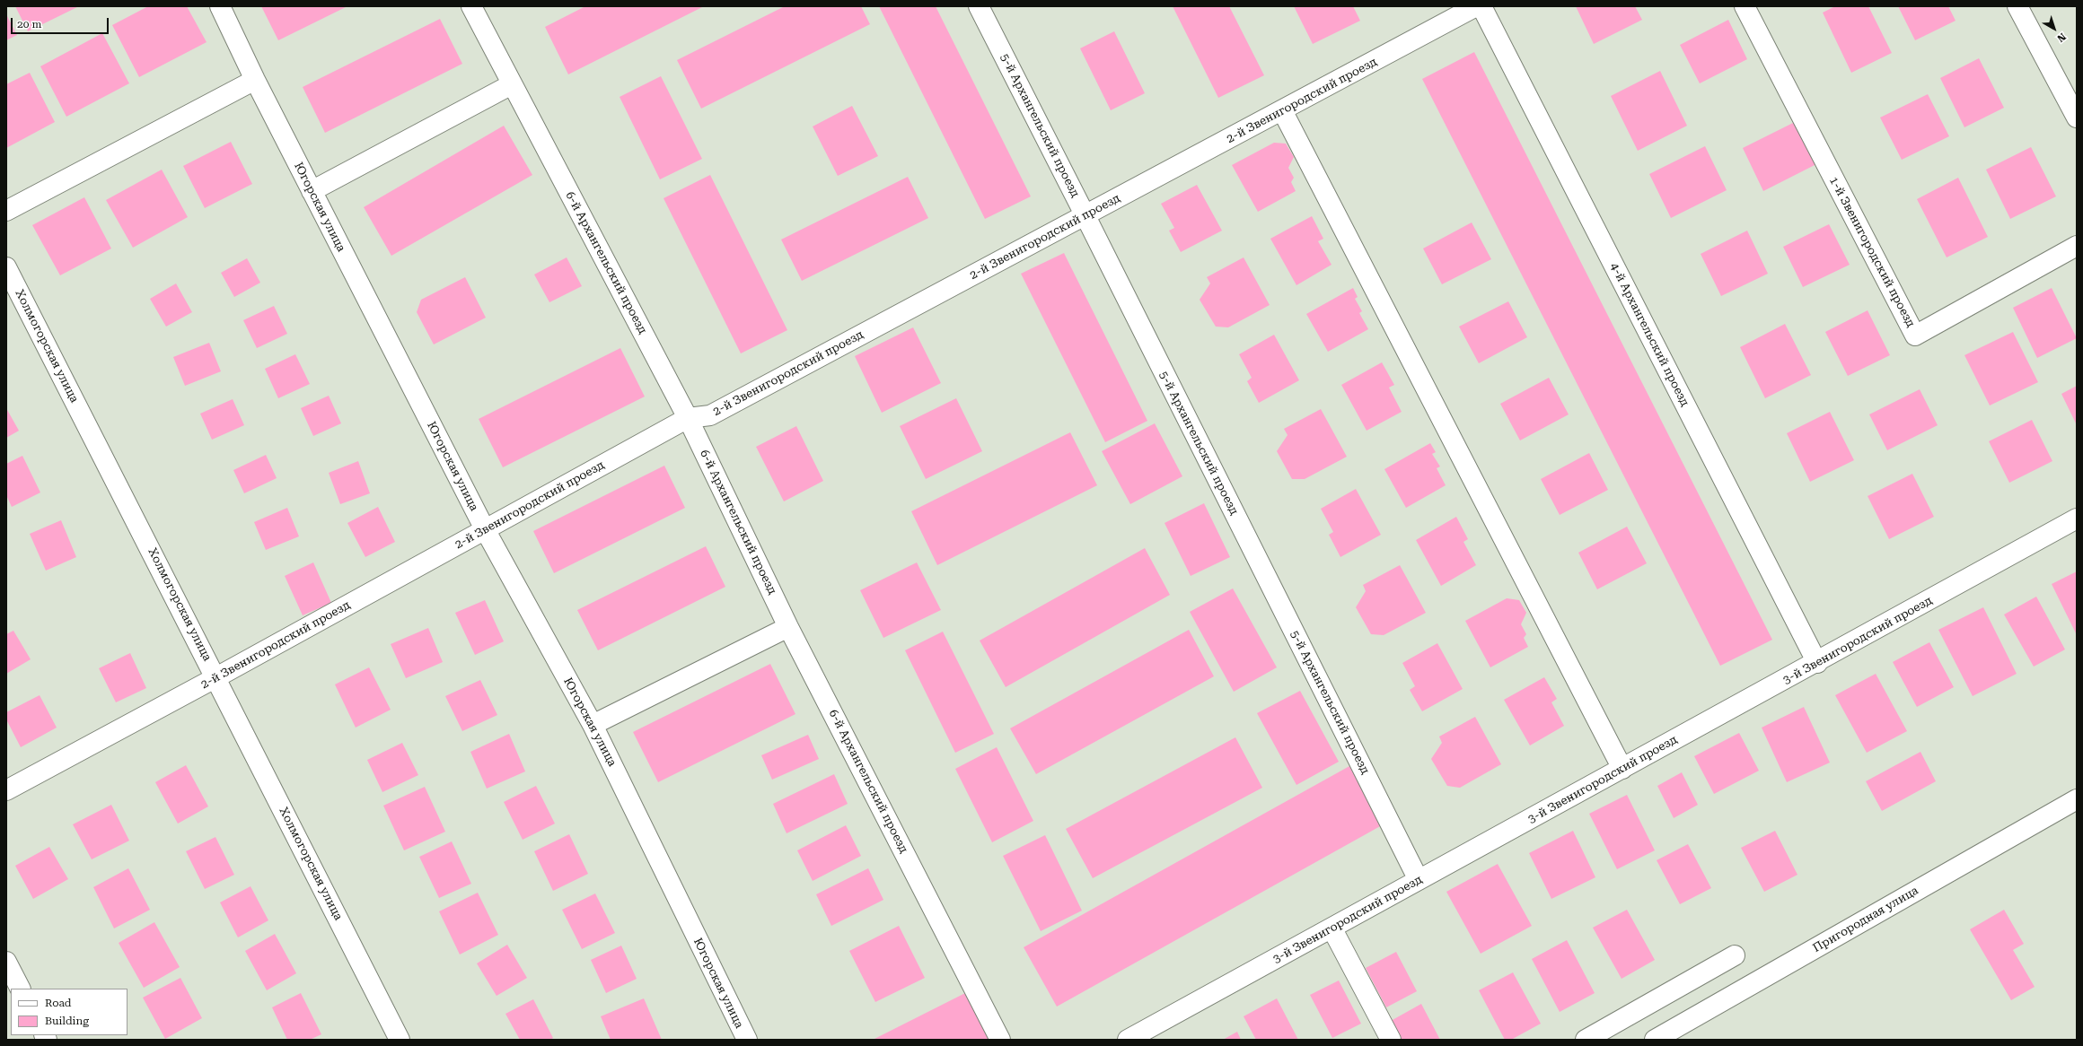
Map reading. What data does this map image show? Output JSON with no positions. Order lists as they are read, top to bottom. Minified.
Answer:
{"streets":{"street":["2-й Звенигородский проезд","5-й Архангельский проезд","Югорская улица","1-й Звенигородский проезд","6-й Архангельский проезд","4-й Архангельский проезд","Холмогорская улица","3-й Звенигородский проезд","Пригородная улица"]},"crossings":[["2-й Звенигородский проезд","5-й Архангельский проезд"],["2-й Звенигородский проезд","Югорская улица"],["2-й Звенигородский проезд","6-й Архангельский проезд"],["2-й Звенигородский проезд","Холмогорская улица"],["5-й Архангельский проезд","3-й Звенигородский проезд"],["4-й Архангельский проезд","3-й Звенигородский проезд"]],"legend":["Road","Building"],"scale_bar":"20 m","north":"bottom right"}
